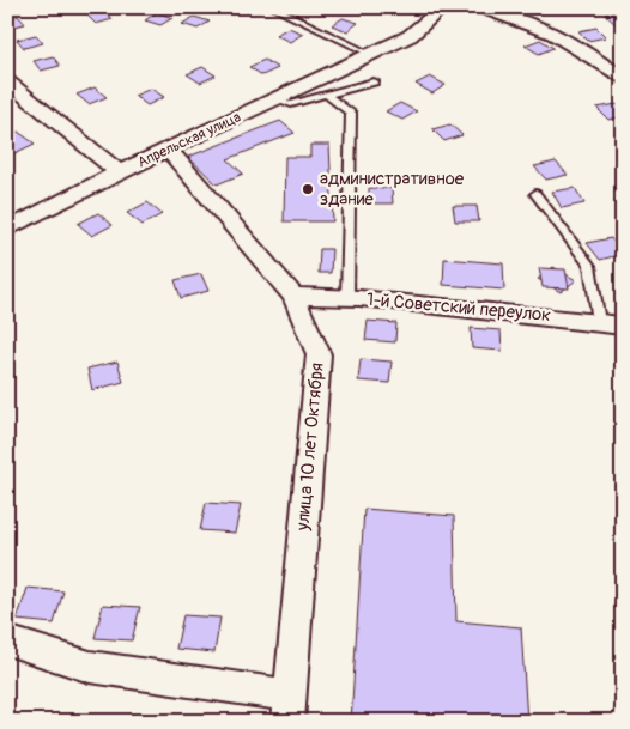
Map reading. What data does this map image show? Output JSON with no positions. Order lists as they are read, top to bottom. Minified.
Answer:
{"streets":{"street":["Апрельская улица","1-й Советский переулок","улица 10 лет Октября"]},"crossings":[["Апрельская улица","улица 10 лет Октября"],["1-й Советский переулок","улица 10 лет Октября"]],"places":["административное здание"]}
